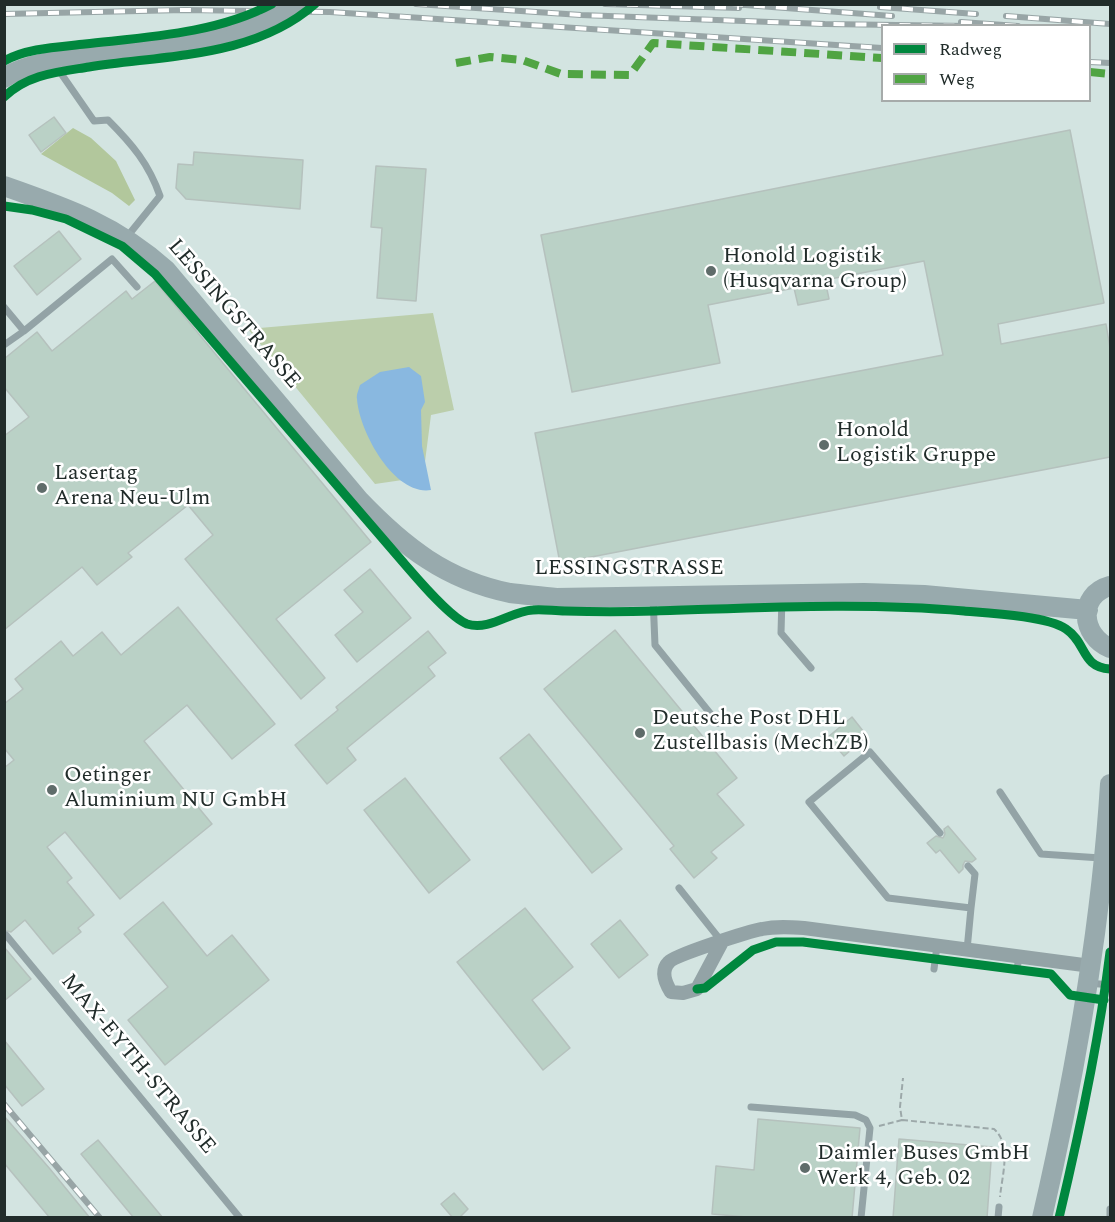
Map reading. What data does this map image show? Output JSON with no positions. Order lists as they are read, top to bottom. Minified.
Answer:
{"streets":{"street":["LESSINGSTRASSE"],"lane":["MAX-EYTH-STRASSE"]},"places":["Honold Logistik (Husqvarna Group)","Honold Logistik Gruppe","Lasertag Arena Neu-Ulm","Deutsche Post DHL Zustellbasis (MechZB)","Oetinger Aluminium NU GmbH","Daimler Buses GmbH Werk 4, Geb. 02"],"legend":["Radweg","Weg"]}
